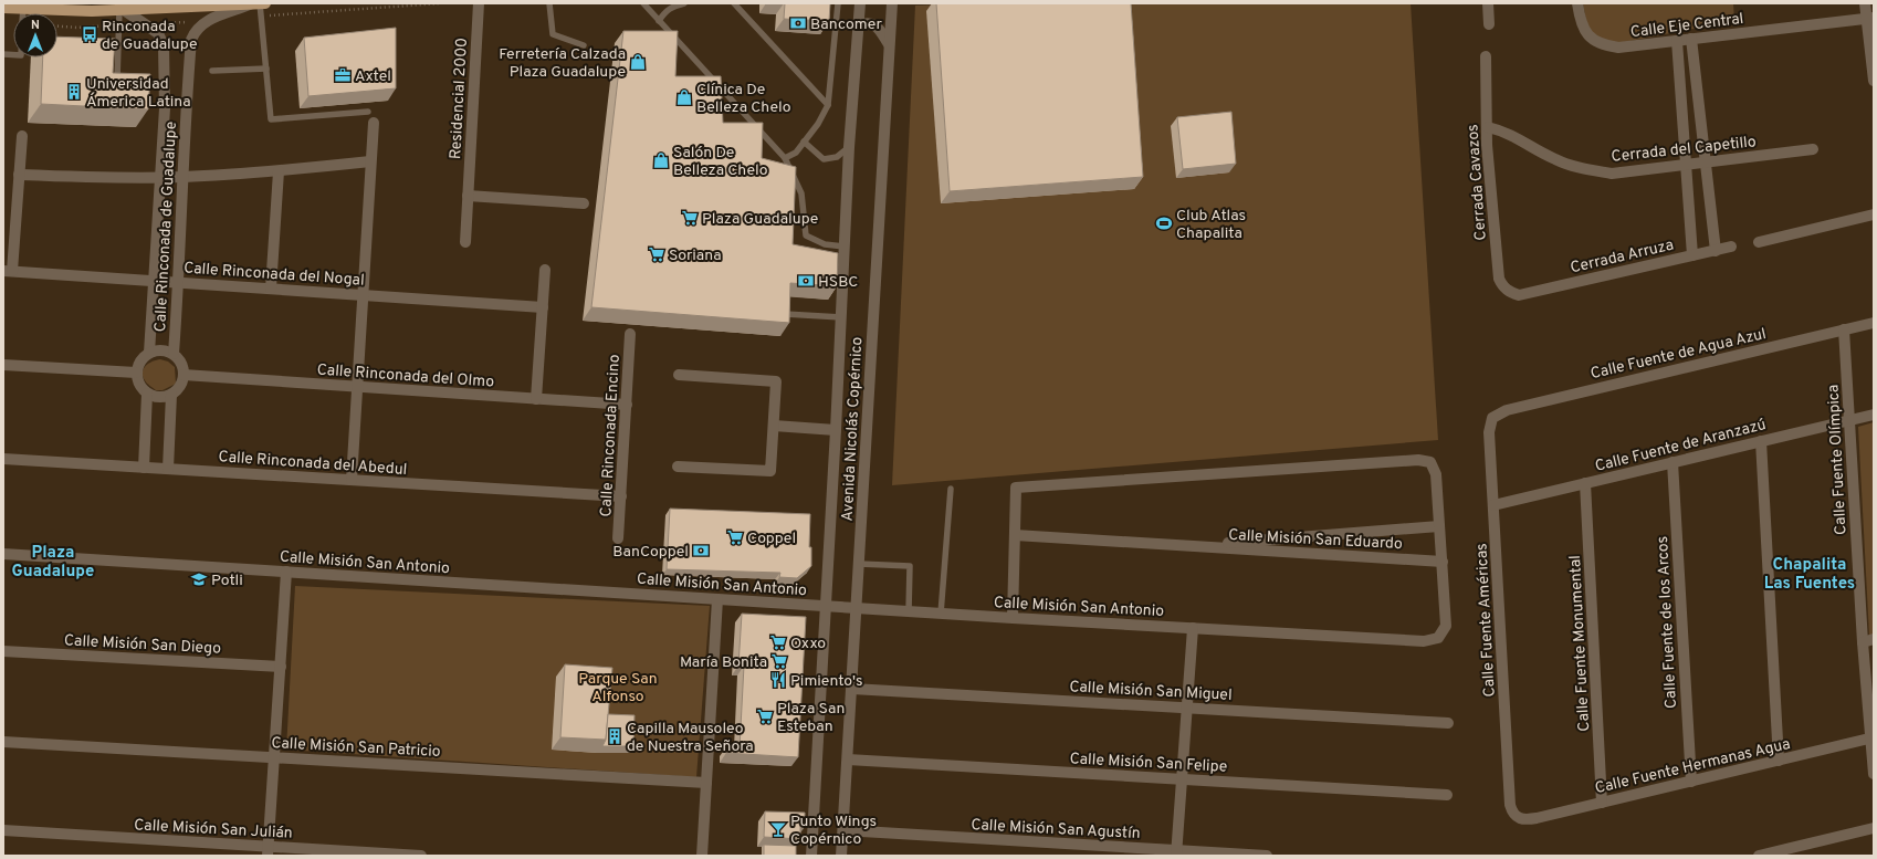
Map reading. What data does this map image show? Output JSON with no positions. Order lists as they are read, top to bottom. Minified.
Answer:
{"streets":{"street":["Calle Eje Central","Residencial 2000","Cerrada del Capetillo","Cerrada Cavazos","Calle Rinconada de Guadalupe","Cerrada Arruza","Calle Rinconada del Nogal","Calle Fuente de Agua Azul","Calle Rinconada del Olmo","Avenida Nicolás Copérnico","Calle Rinconada Encino","Calle Fuente de Aranzazú","Calle Fuente Olímpica","Calle Rinconada del Abedul","Calle Misión San Eduardo","Calle Misión San Antonio","Calle Fuente Américas","Calle Fuente de los Arcos","Calle Misión San Diego","Calle Fuente Monumental","Calle Misión San Miguel","Calle Misión San Patricio","Calle Misión San Felipe","Calle Fuente Hermanas Agua","Calle Misión San Julián","Calle Misión San Agustín"]},"crossings":[["Cerrada del Capetillo","Cerrada Cavazos"],["Cerrada Cavazos","Cerrada Arruza"],["Calle Rinconada de Guadalupe","Calle Rinconada del Nogal"],["Calle Rinconada de Guadalupe","Calle Rinconada del Olmo"],["Calle Fuente de Agua Azul","Calle Fuente Olímpica"],["Calle Fuente de Agua Azul","Calle Fuente Américas"],["Calle Rinconada del Olmo","Calle Rinconada Encino"],["Avenida Nicolás Copérnico","Calle Misión San Antonio"],["Avenida Nicolás Copérnico","Calle Misión San Miguel"],["Avenida Nicolás Copérnico","Calle Misión San Felipe"],["Avenida Nicolás Copérnico","Calle Misión San Agustín"],["Calle Rinconada Encino","Calle Rinconada del Abedul"],["Calle Fuente de Aranzazú","Calle Fuente Olímpica"],["Calle Fuente de Aranzazú","Calle Fuente Américas"],["Calle Fuente de Aranzazú","Calle Fuente de los Arcos"],["Calle Fuente de Aranzazú","Calle Fuente Monumental"],["Calle Fuente Olímpica","Calle Fuente Hermanas Agua"],["Calle Misión San Eduardo","Calle Misión San Antonio"],["Calle Fuente Américas","Calle Fuente Hermanas Agua"],["Calle Fuente de los Arcos","Calle Fuente Hermanas Agua"],["Calle Fuente Monumental","Calle Fuente Hermanas Agua"]],"districts":["Plaza Guadalupe","Chapalita Las Fuentes"],"parks":["Parque San Alfonso"],"places":{"bank":["Bancomer","HSBC","BanCoppel"],"bus stop":["Rinconada de Guadalupe"],"shop":["Ferretería Calzada Plaza Guadalupe","Clínica De Belleza Chelo","Salón De Belleza Chelo"],"office":["Axtel"],"building":["Universidad Ámerica Latina","Capilla Mausoleo de Nuestra Señora"],"supermarket":["Plaza Guadalupe","Soriana","Coppel","Oxxo","María Bonita","Plaza San Esteban"],"sports":["Club Atlas Chapalita"],"school or university":["Potli"],"restaurant":["Pimiento's"],"bar":["Punto Wings Copérnico"]},"north":"top"}
